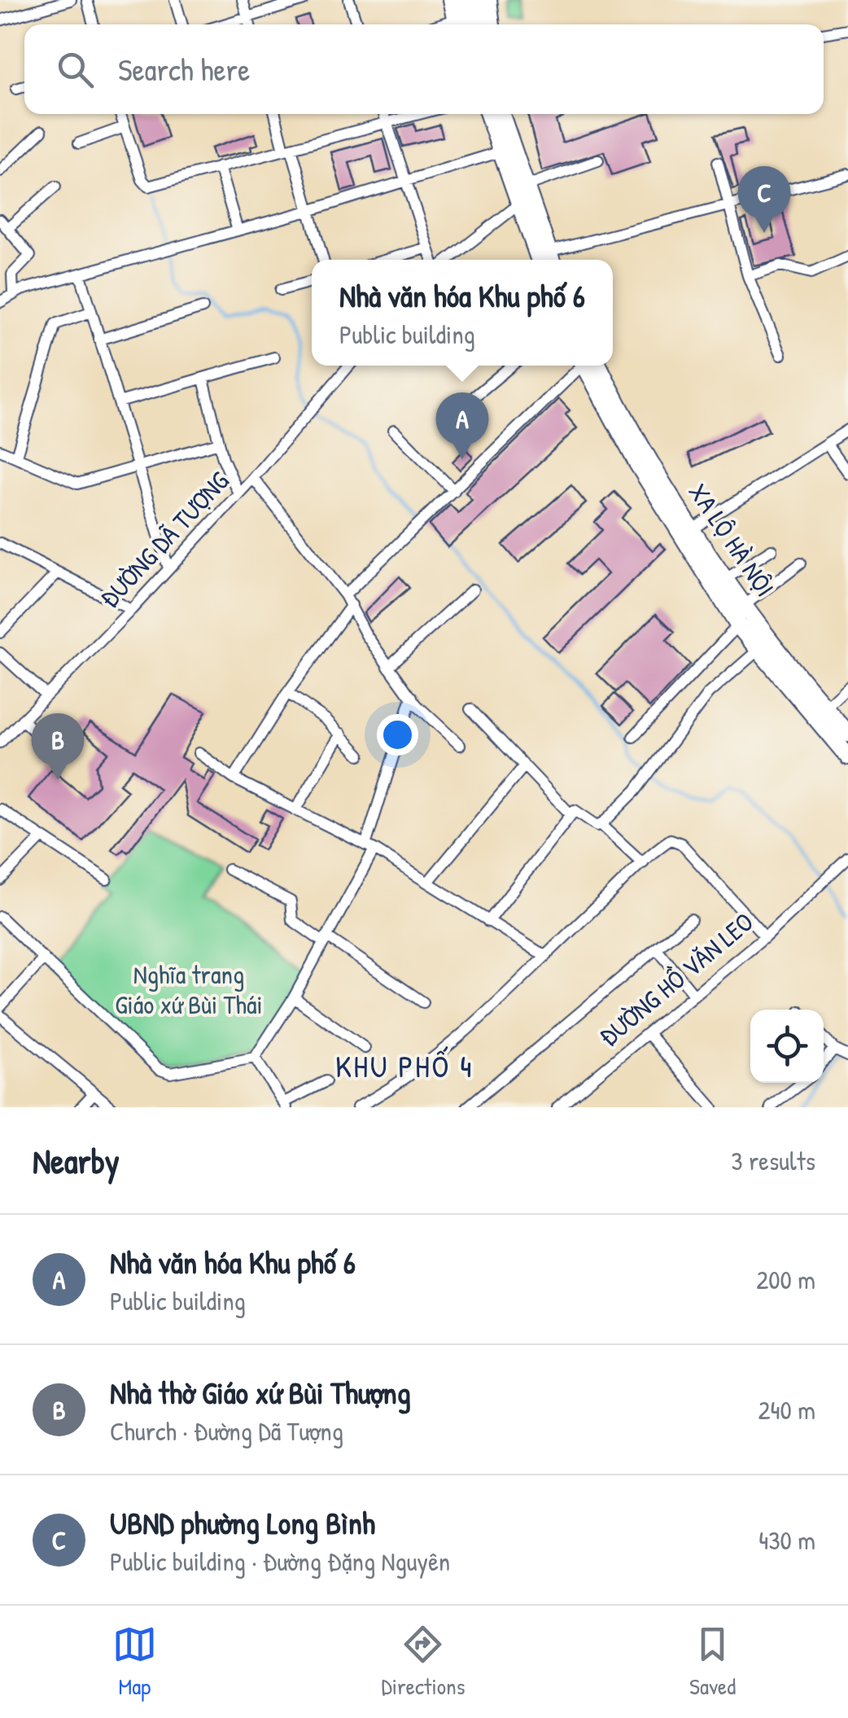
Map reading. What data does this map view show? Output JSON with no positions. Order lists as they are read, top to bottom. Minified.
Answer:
{"streets":{"highway":["XA LỘ HÀ NỘI"],"street":["ĐƯỜNG DÃ TƯỢNG","ĐƯỜNG HỒ VĂN LEO"]},"districts":["KHU PHỐ 4"],"parks":["Nghĩa trang Giáo xứ Bùi Thái"],"page":{"search":"Search here","pins":["C","A","B"],"popup":["Nhà văn hóa Khu phố 6","Public building"],"heading":["Nearby","3 results"],"list":[{"mark":"A","name":"Nhà văn hóa Khu phố 6","note":"Public building","value":"200 m"},{"mark":"B","name":"Nhà thờ Giáo xứ Bùi Thượng","note":"Church · Đường Dã Tượng","value":"240 m"},{"mark":"C","name":"UBND phường Long Bình","note":"Public building · Đường Đặng Nguyên","value":"430 m"}],"nav":["Map","Directions","Saved"]}}
